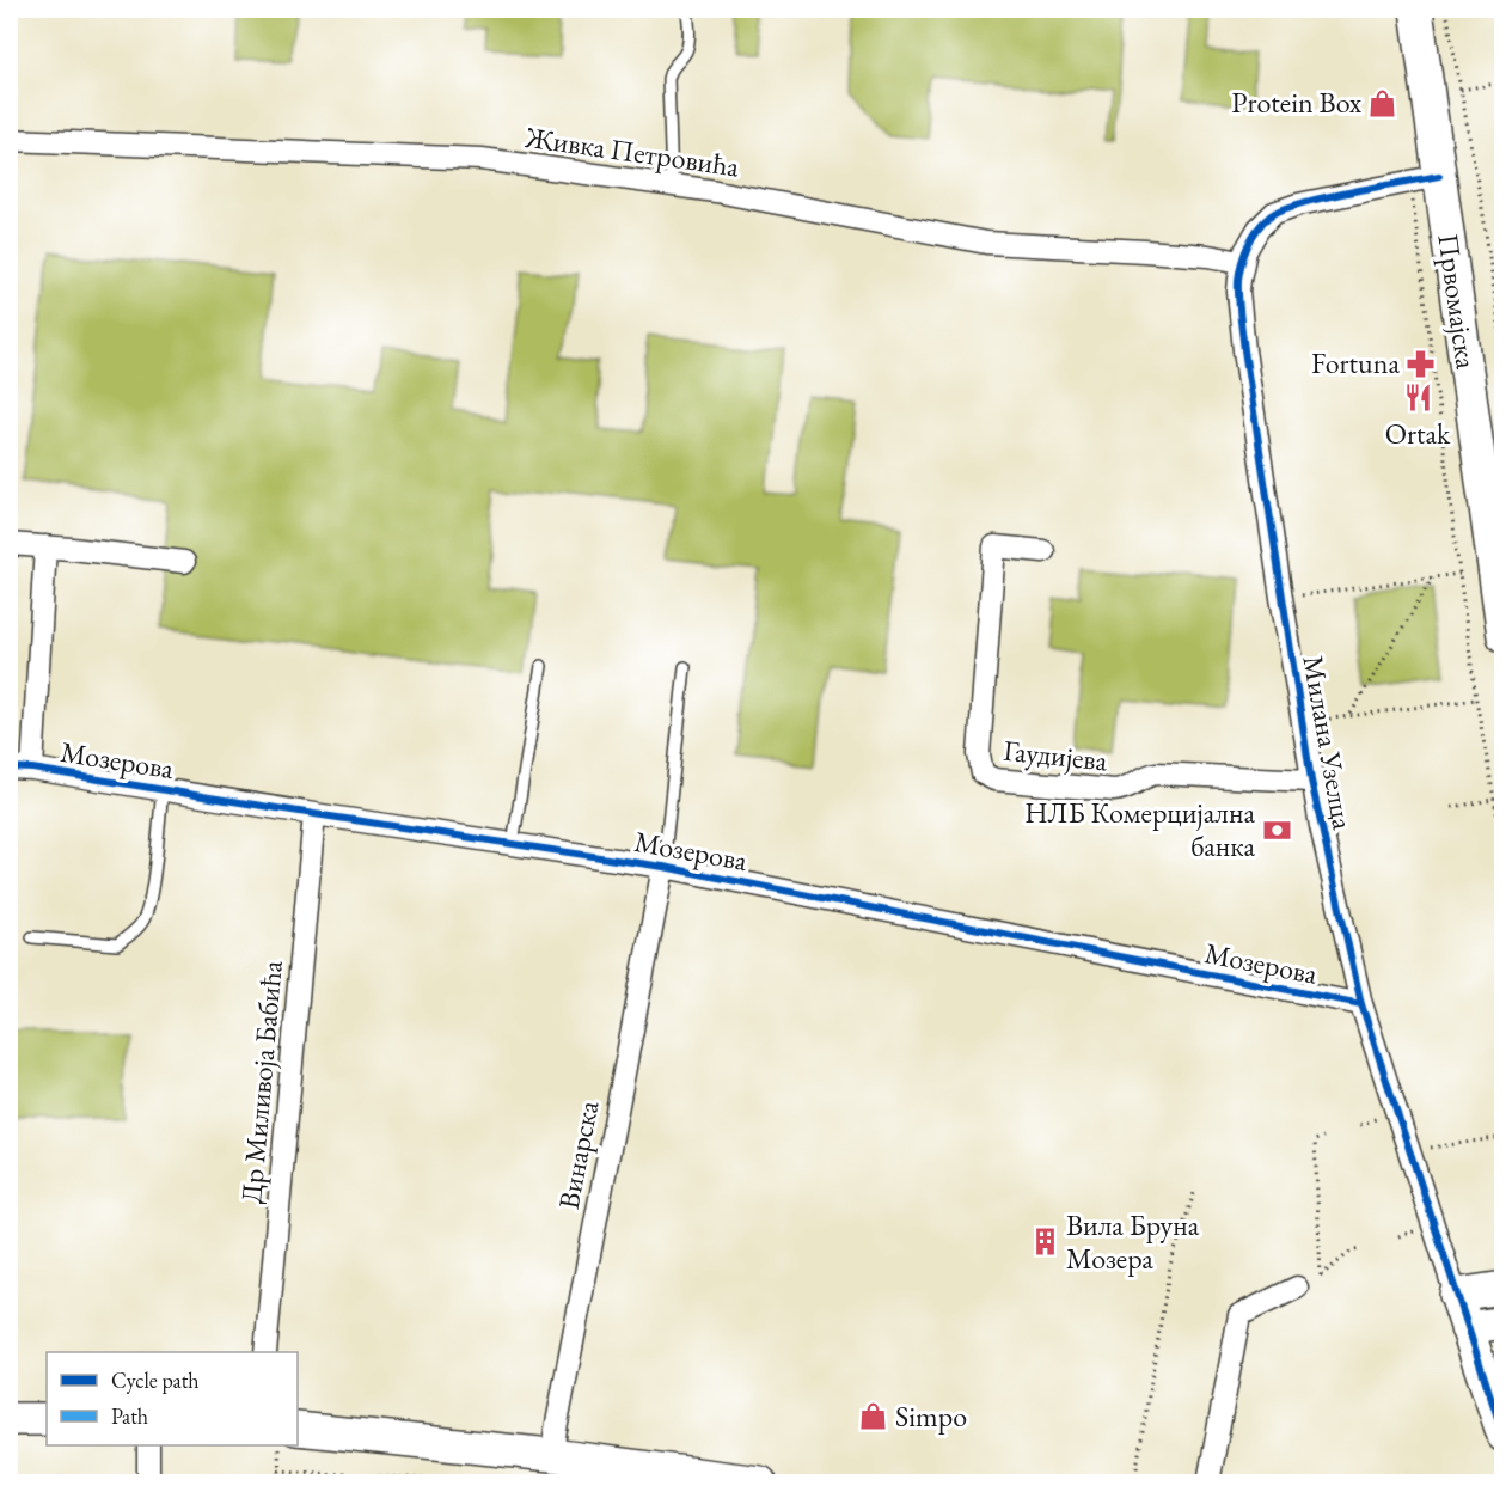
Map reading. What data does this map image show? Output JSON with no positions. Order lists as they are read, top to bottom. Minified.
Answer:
{"streets":{"street":["Живка Петровића","Првомајска","Милана Узелца","Гаудијева","Мозерова","Др Миливоја Бабића","Винарска"]},"crossings":[["Живка Петровића","Милана Узелца"],["Првомајска","Милана Узелца"],["Милана Узелца","Гаудијева"],["Милана Узелца","Мозерова"],["Мозерова","Др Миливоја Бабића"],["Мозерова","Винарска"]],"places":{"shop":["Protein Box","Simpo"],"pharmacy":["Fortuna"],"restaurant":["Ortak"],"bank":["НЛБ Комерцијална банка"],"building":["Вила Бруна Мозера"]},"legend":["Cycle path","Path"]}
